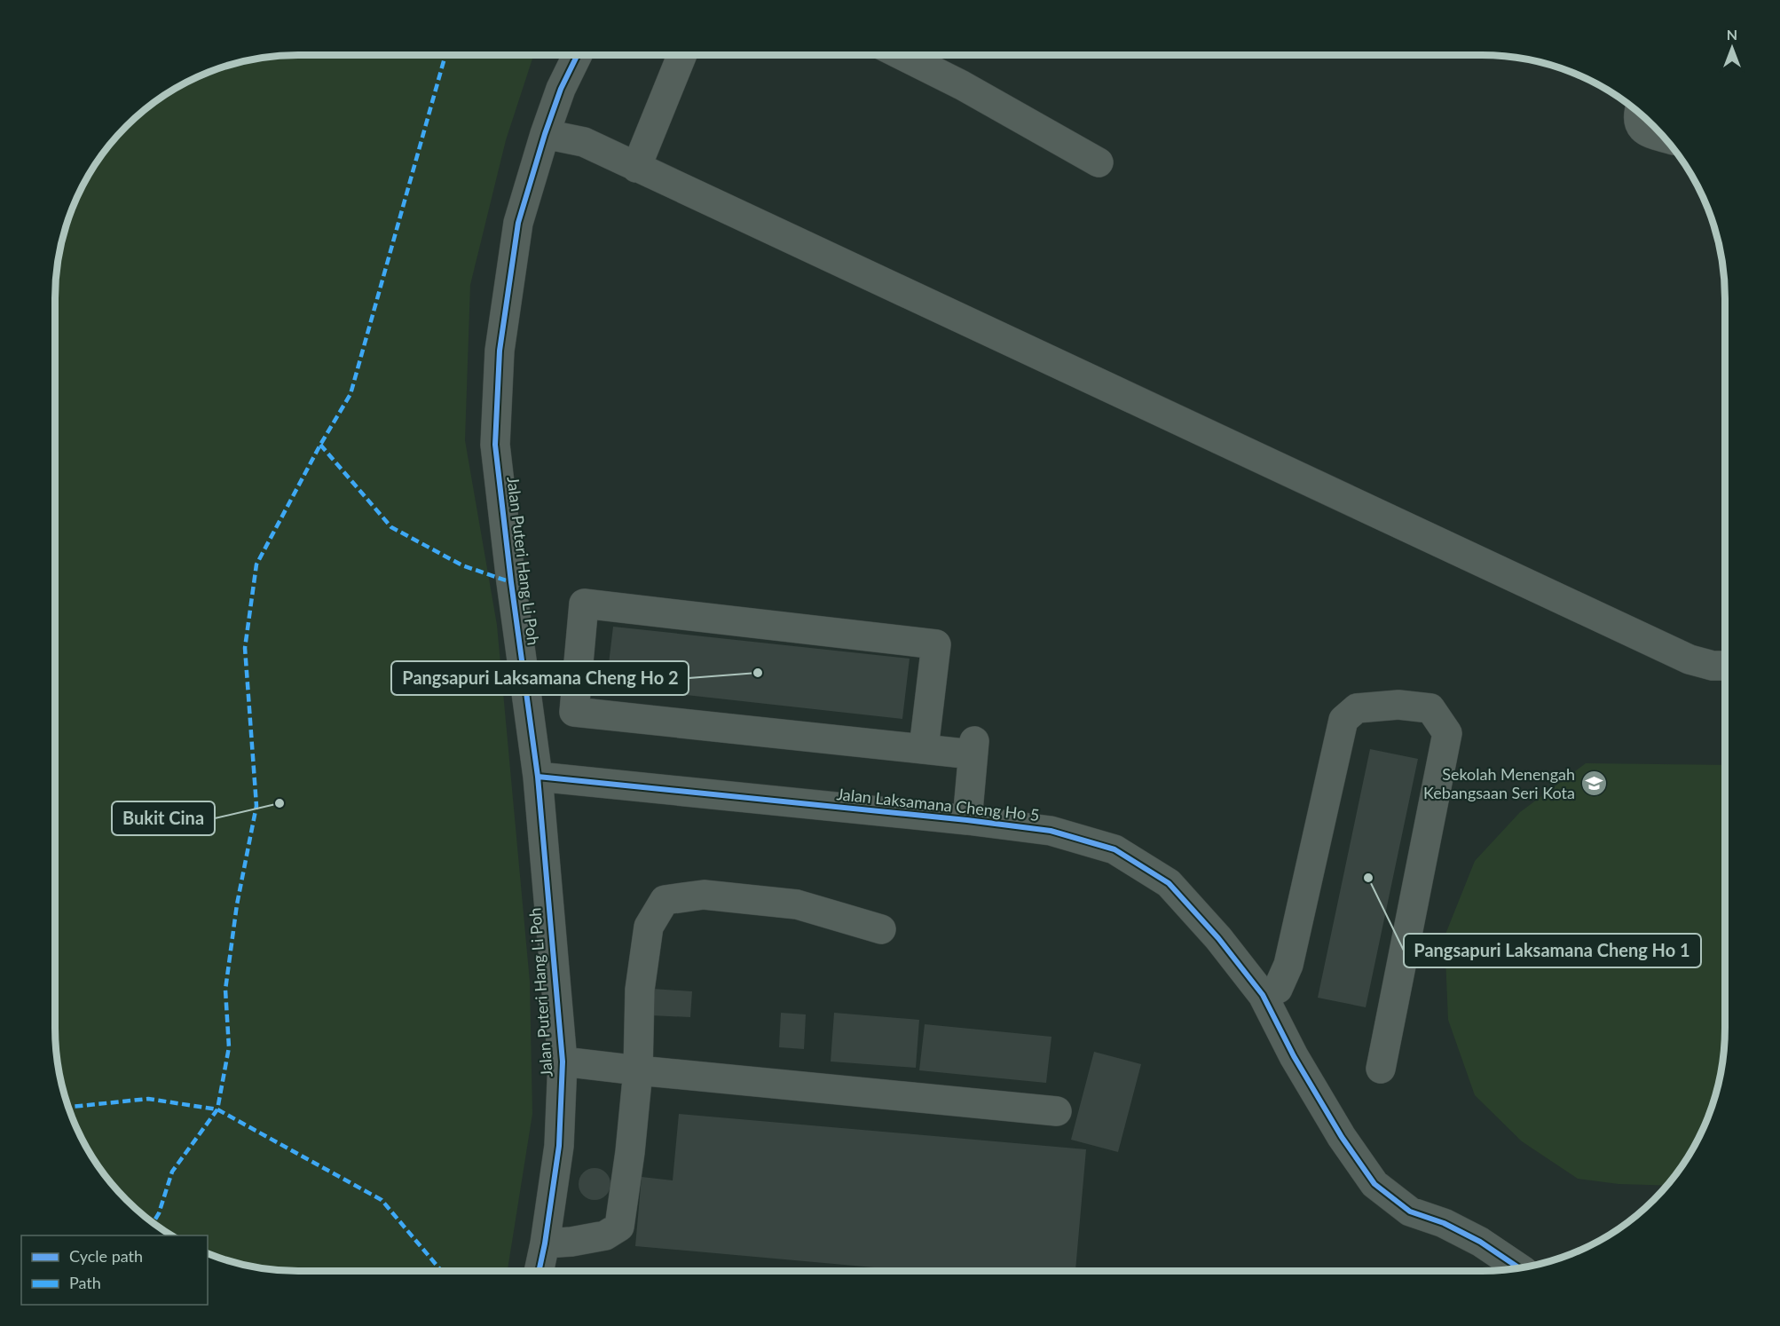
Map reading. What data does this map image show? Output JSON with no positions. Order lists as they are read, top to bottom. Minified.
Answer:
{"streets":{"street":["Jalan Puteri Hang Li Poh","Jalan Laksamana Cheng Ho 5"]},"crossings":[["Jalan Puteri Hang Li Poh","Jalan Laksamana Cheng Ho 5"]],"places":{"other":["Pangsapuri Laksamana Cheng Ho 2","Bukit Cina","Pangsapuri Laksamana Cheng Ho 1"],"school or university":["Sekolah Menengah Kebangsaan Seri Kota"]},"legend":["Cycle path","Path"],"north":"top"}
